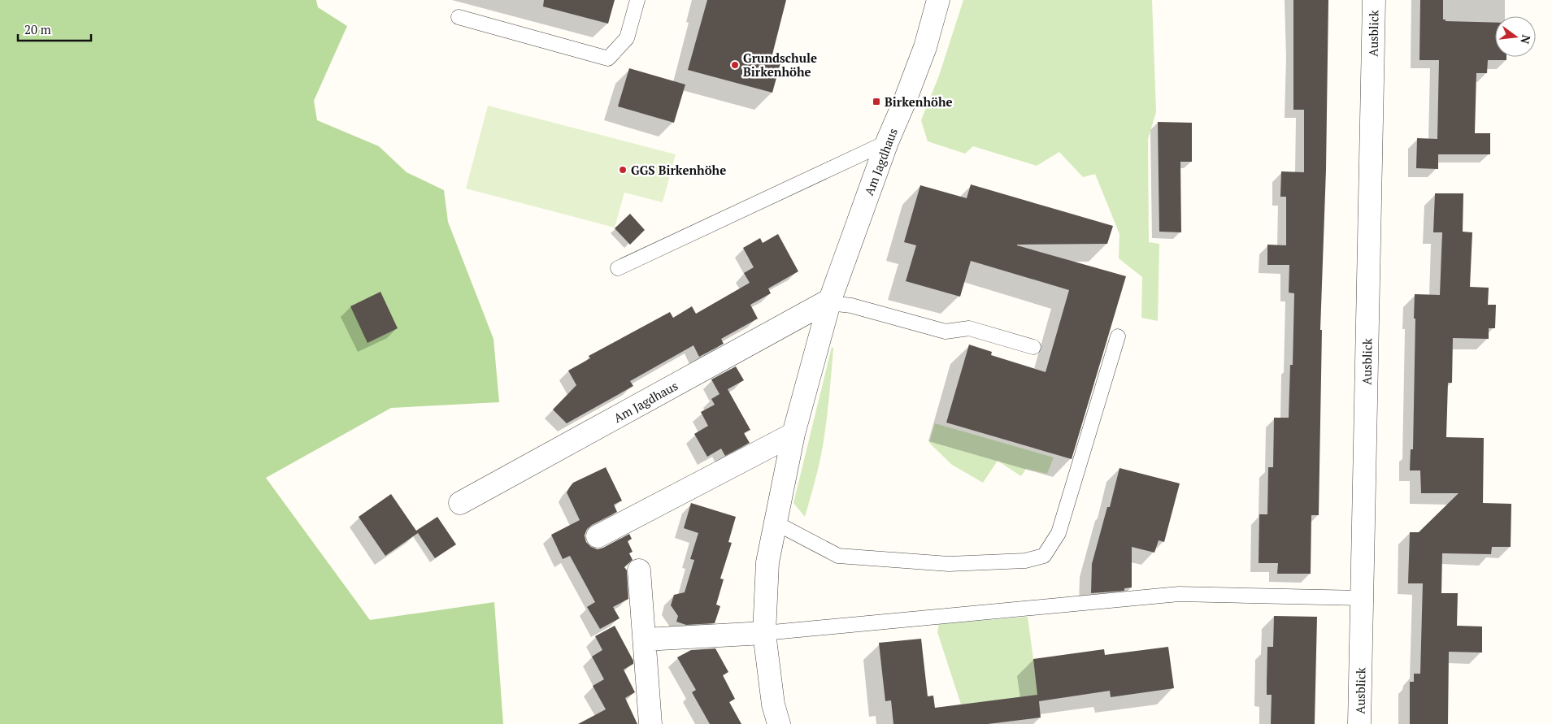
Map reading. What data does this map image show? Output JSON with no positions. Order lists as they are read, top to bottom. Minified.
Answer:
{"streets":{"street":["Ausblick","Am Jagdhaus"]},"places":{"other":["Grundschule Birkenhöhe","GGS Birkenhöhe"],"transit":["Birkenhöhe"]},"scale_bar":"20 m","north":"right"}
